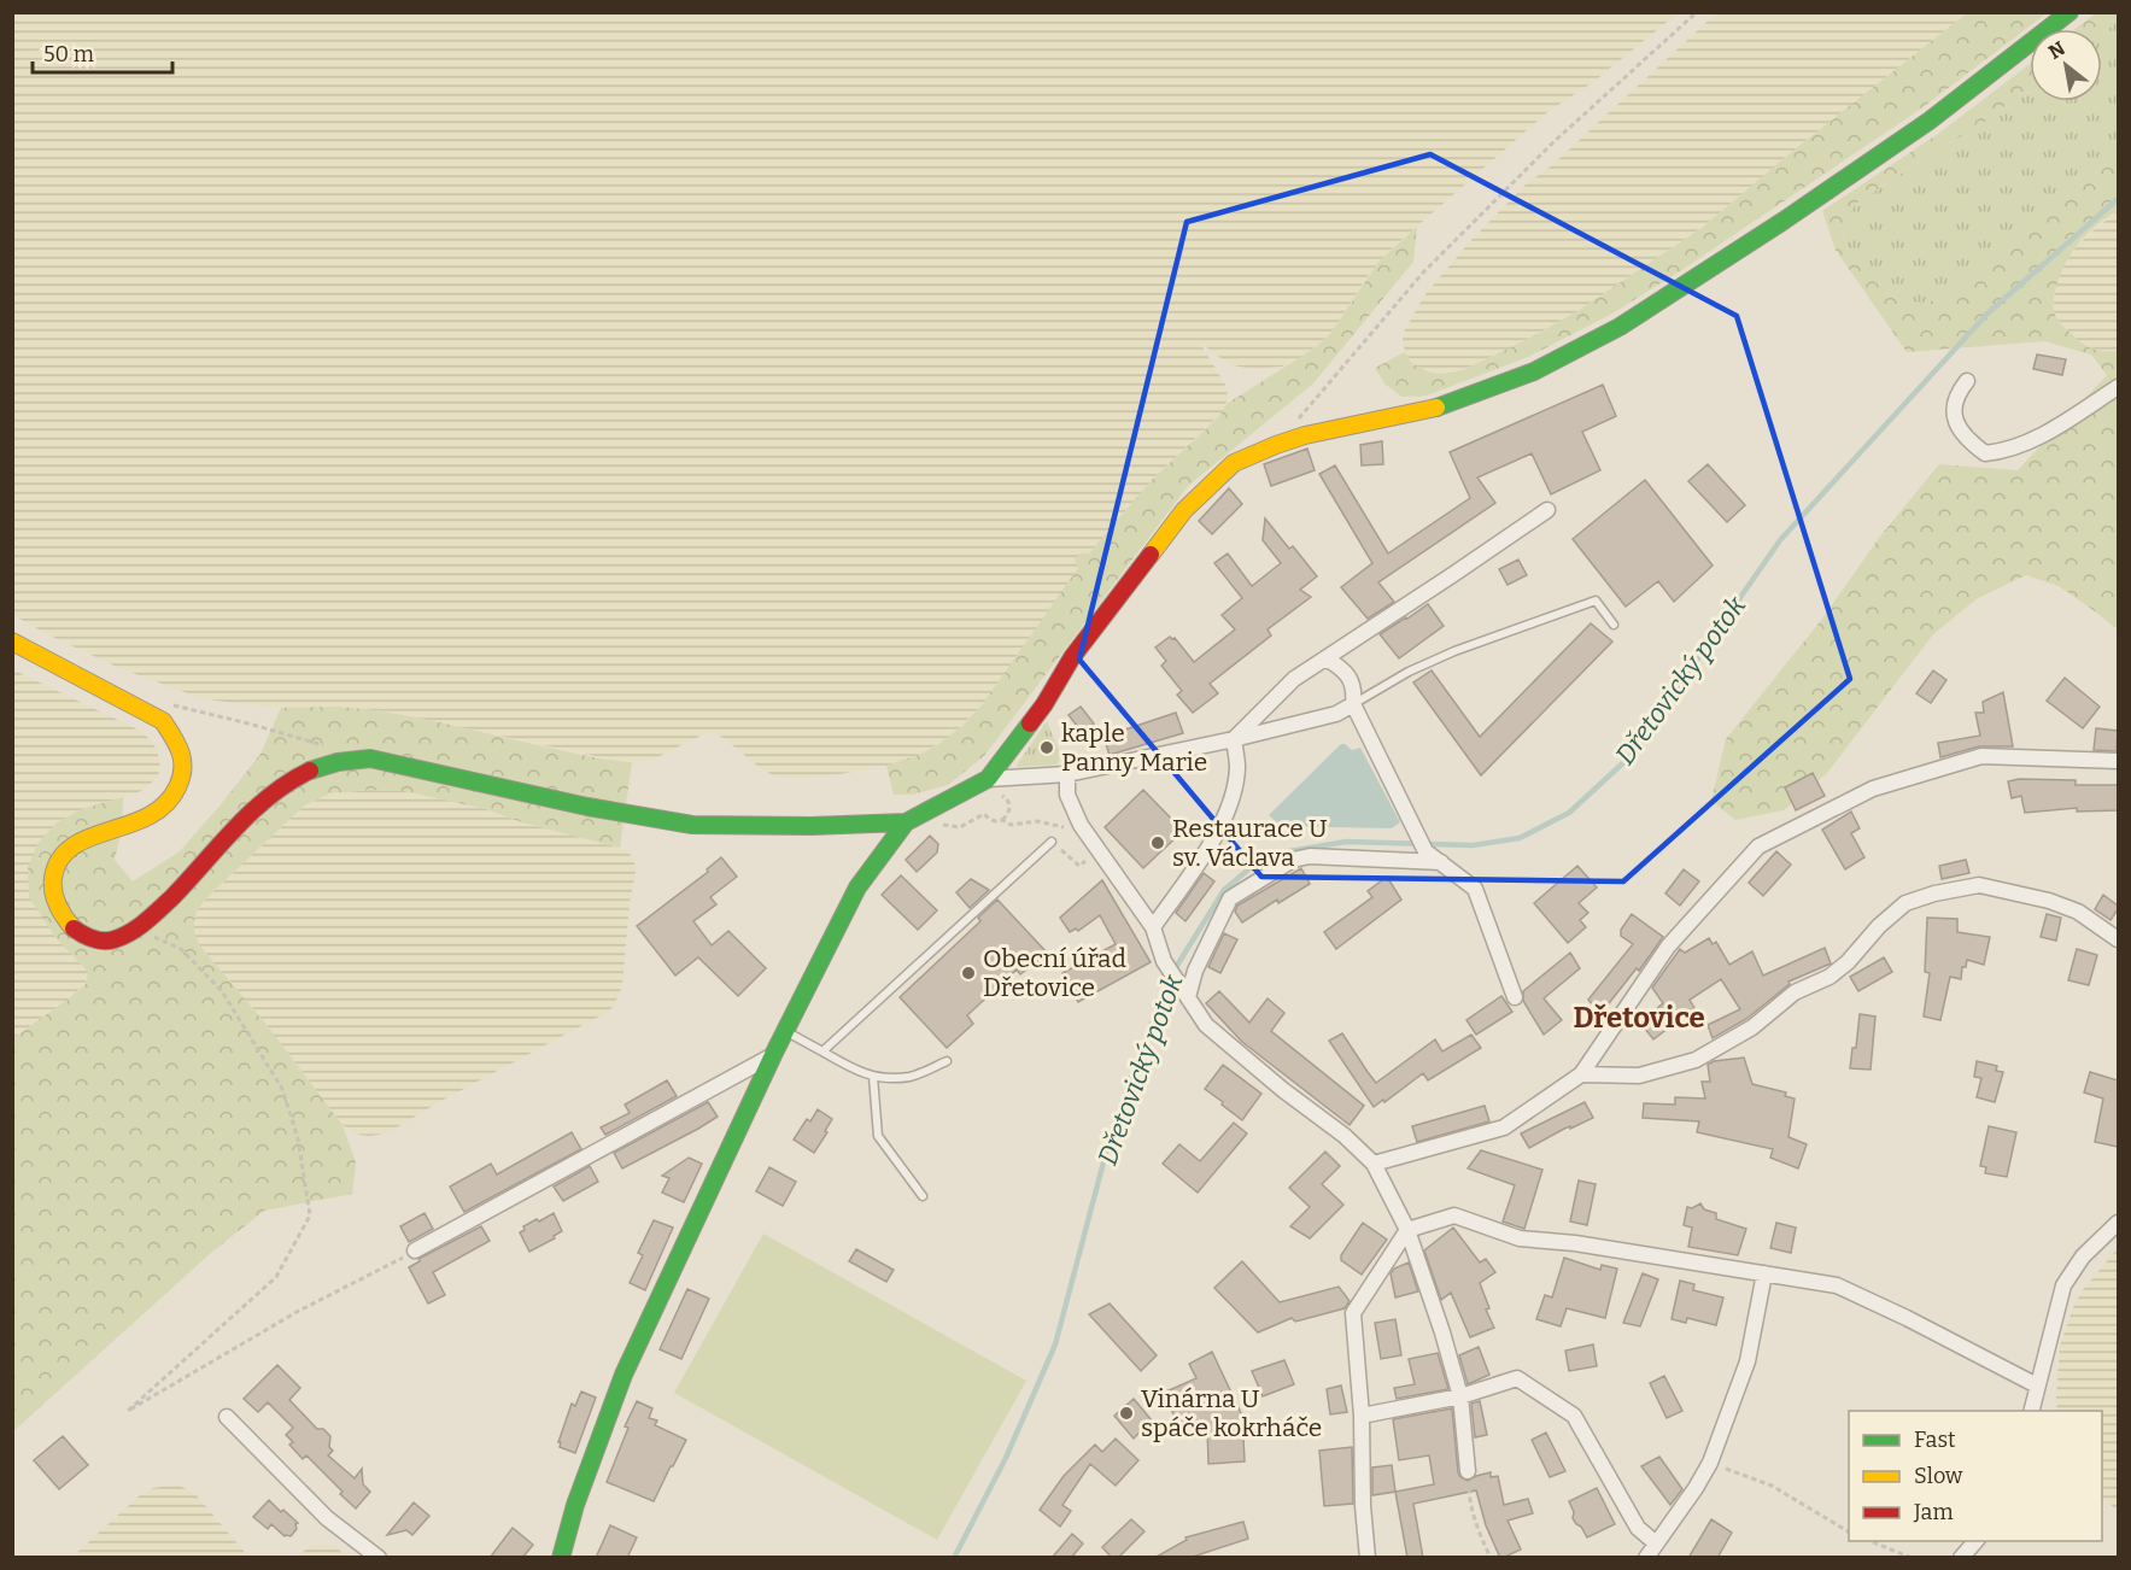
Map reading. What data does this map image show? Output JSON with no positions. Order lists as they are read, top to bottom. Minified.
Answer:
{"districts":["Dřetovice"],"water":["Dřetovický potok"],"places":["kaple Panny Marie","Restaurace U sv. Václava","Obecní úřad Dřetovice","Vinárna U spáče kokrháče"],"legend":["Fast","Slow","Jam"],"scale_bar":"50 m","north":"top left"}
